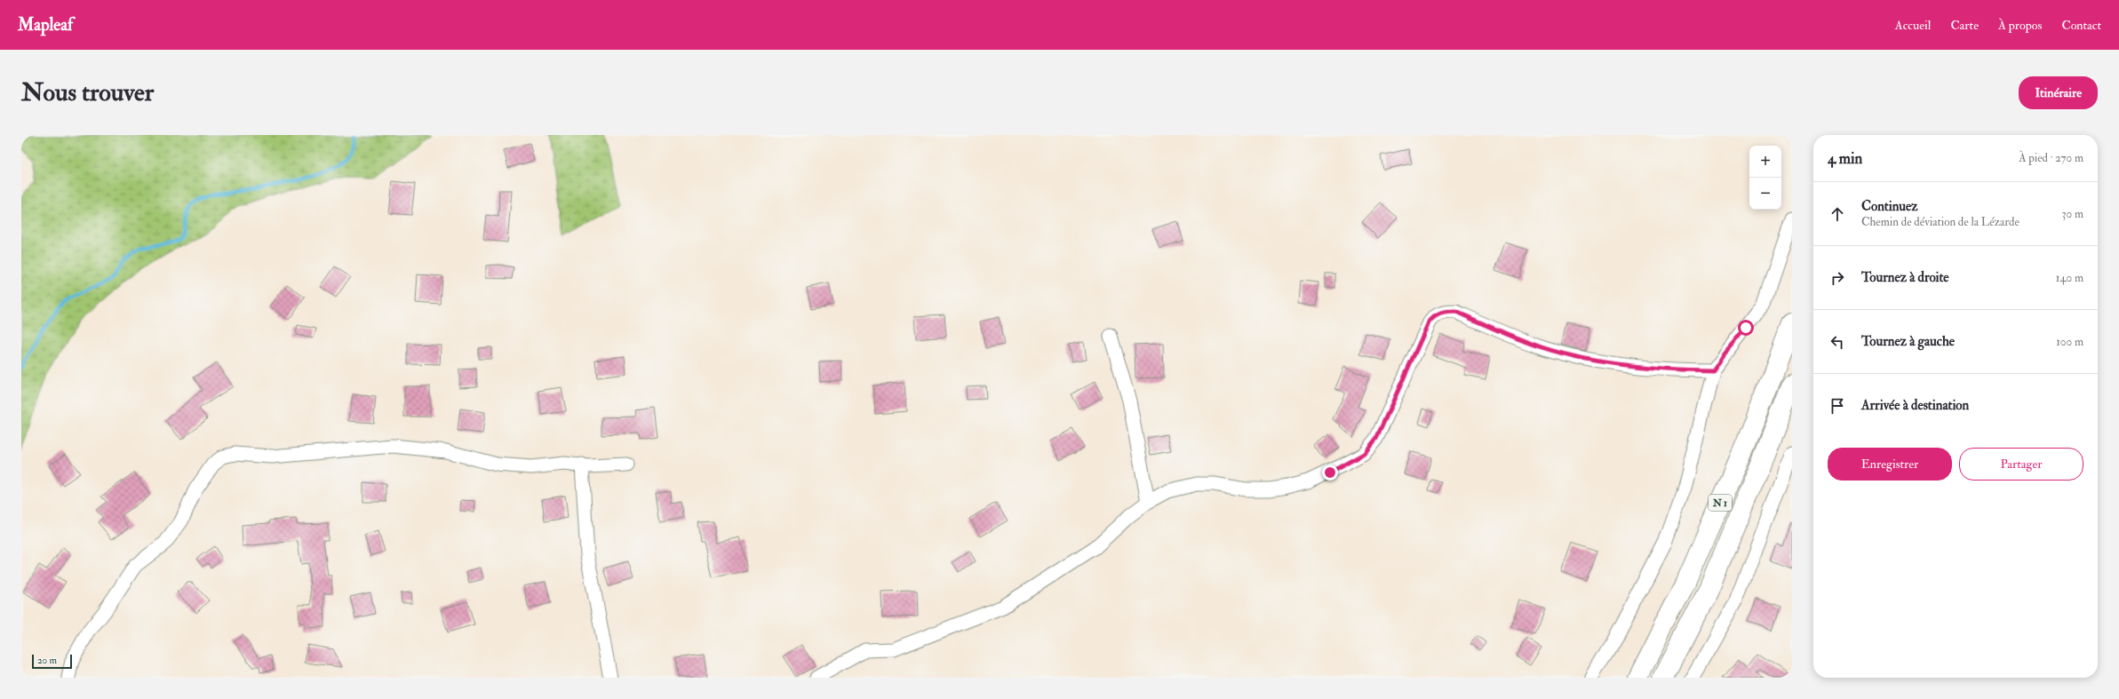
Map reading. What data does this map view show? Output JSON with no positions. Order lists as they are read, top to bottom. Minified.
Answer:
{"streets":{"highway":["N 1"]},"scale_bar":"20 m","page":{"header":"Mapleaf","nav":["Accueil","Carte","À propos","Contact"],"buttons":["Itinéraire",["Enregistrer","Partager"]],"title":"Nous trouver","heading":["4 min","À pied · 270 m"],"map_buttons":["+","−"],"list":[["Continuez","Chemin de déviation de la Lézarde","30 m"],["Tournez à droite","140 m"],["Tournez à gauche","100 m"],"Arrivée à destination"],"scale":"20 m"}}
